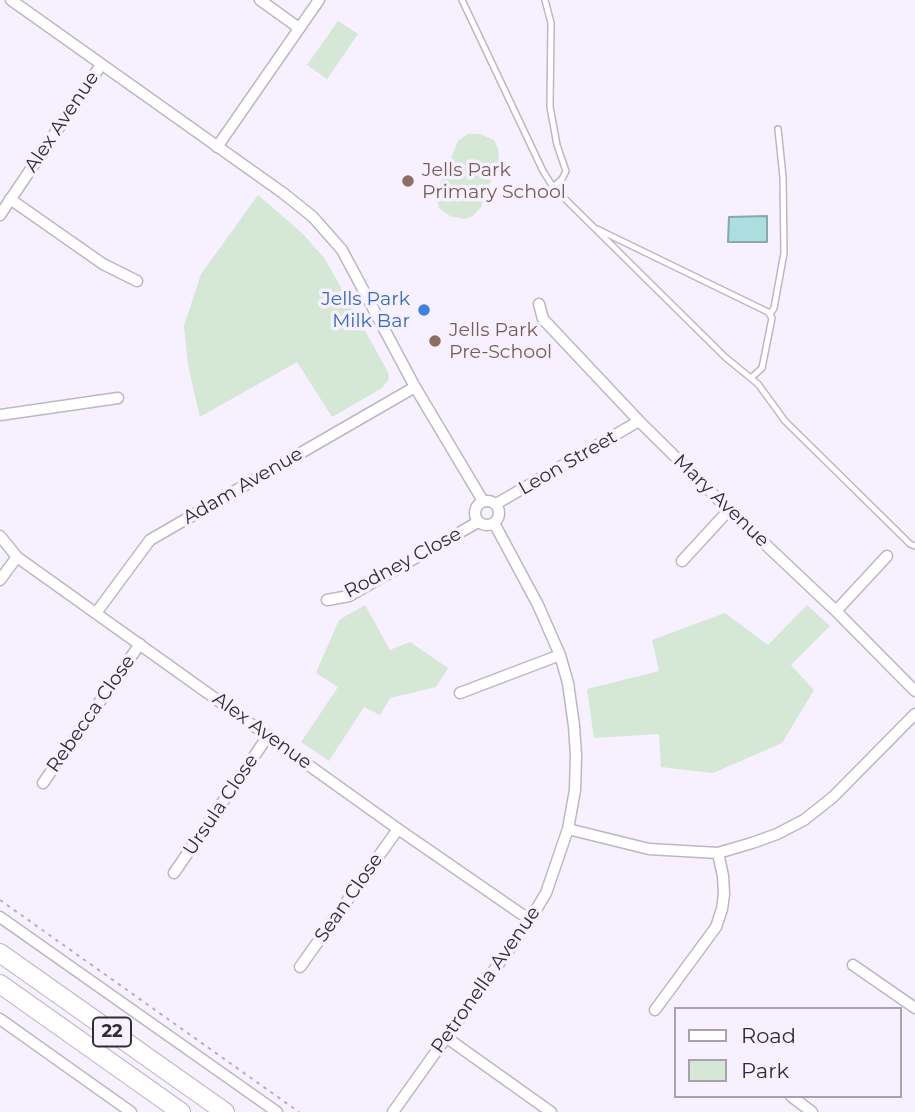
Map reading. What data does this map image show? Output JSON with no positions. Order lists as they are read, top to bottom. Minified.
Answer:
{"streets":{"main road":["22"],"street":["Alex Avenue","Leon Street","Adam Avenue","Mary Avenue","Rodney Close","Rebecca Close","Ursula Close","Sean Close","Petronella Avenue"]},"crossings":[["Alex Avenue","Adam Avenue"],["Alex Avenue","Rebecca Close"],["Alex Avenue","Ursula Close"],["Alex Avenue","Sean Close"],["Alex Avenue","Petronella Avenue"],["Leon Street","Mary Avenue"],["Leon Street","Rodney Close"],["Leon Street","Petronella Avenue"],["Rodney Close","Petronella Avenue"]],"places":["Jells Park Primary School","Jells Park Milk Bar","Jells Park Pre-School"],"legend":["Road","Park"]}
